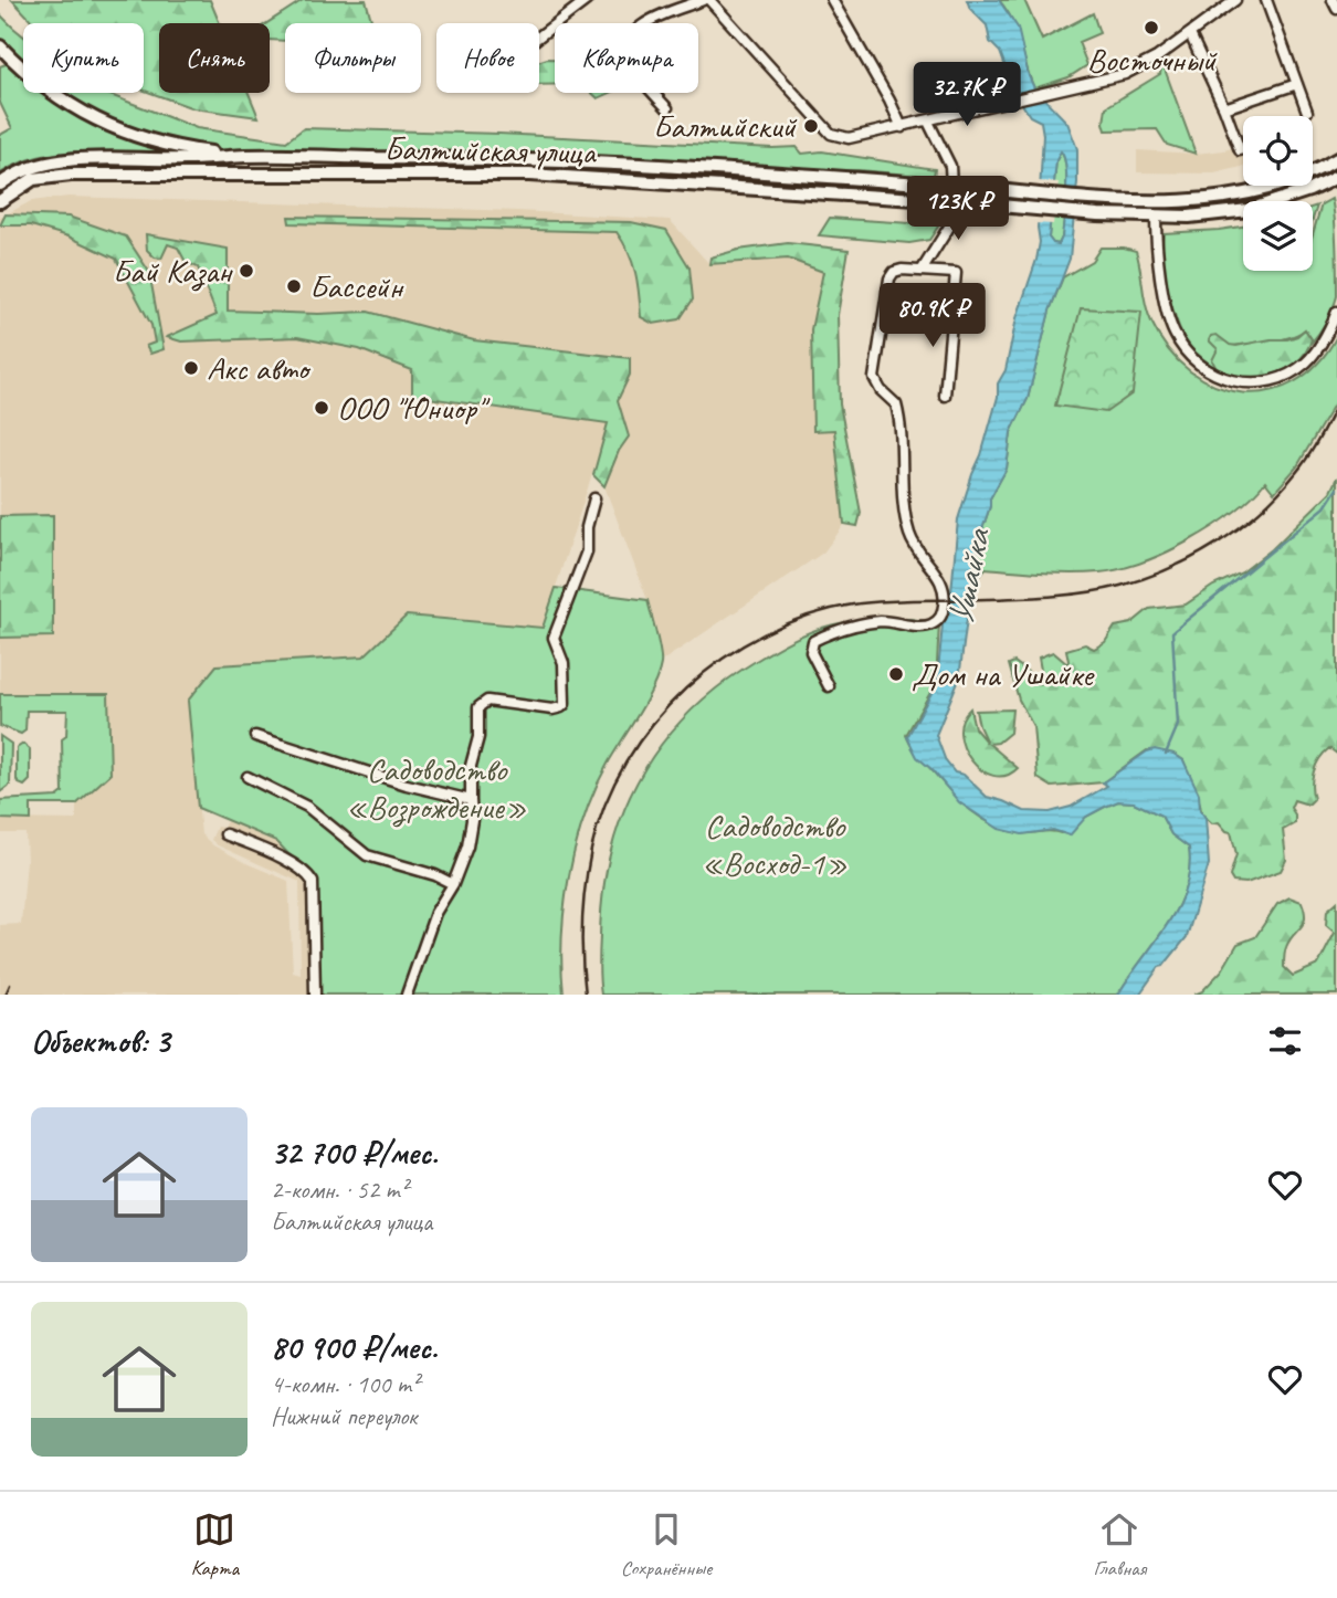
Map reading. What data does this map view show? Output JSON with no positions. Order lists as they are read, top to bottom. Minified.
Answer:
{"streets":{"main road":["Балтийская улица"]},"water":["Ушайка"],"parks":["Садоводство «Возрождение»","Садоводство «Восход-1»"],"places":["Восточный","Балтийский","Бай Казан","Бассейн","Акс авто","ООО \"Юниор\"","Дом на Ушайке"],"page":{"chip":["Купить","Снять","Фильтры","Новое","Квартира"],"price":["32.7K ₽","123K ₽","80.9K ₽"],"heading":"Объектов: 3","list":[{"name":"32 700 ₽/мес.","note":"2-комн. · 52 m² · Балтийская улица"},{"name":"80 900 ₽/мес.","note":"4-комн. · 100 m² · Нижний переулок"}],"tabs":["Карта","Сохранённые","Главная"]}}
